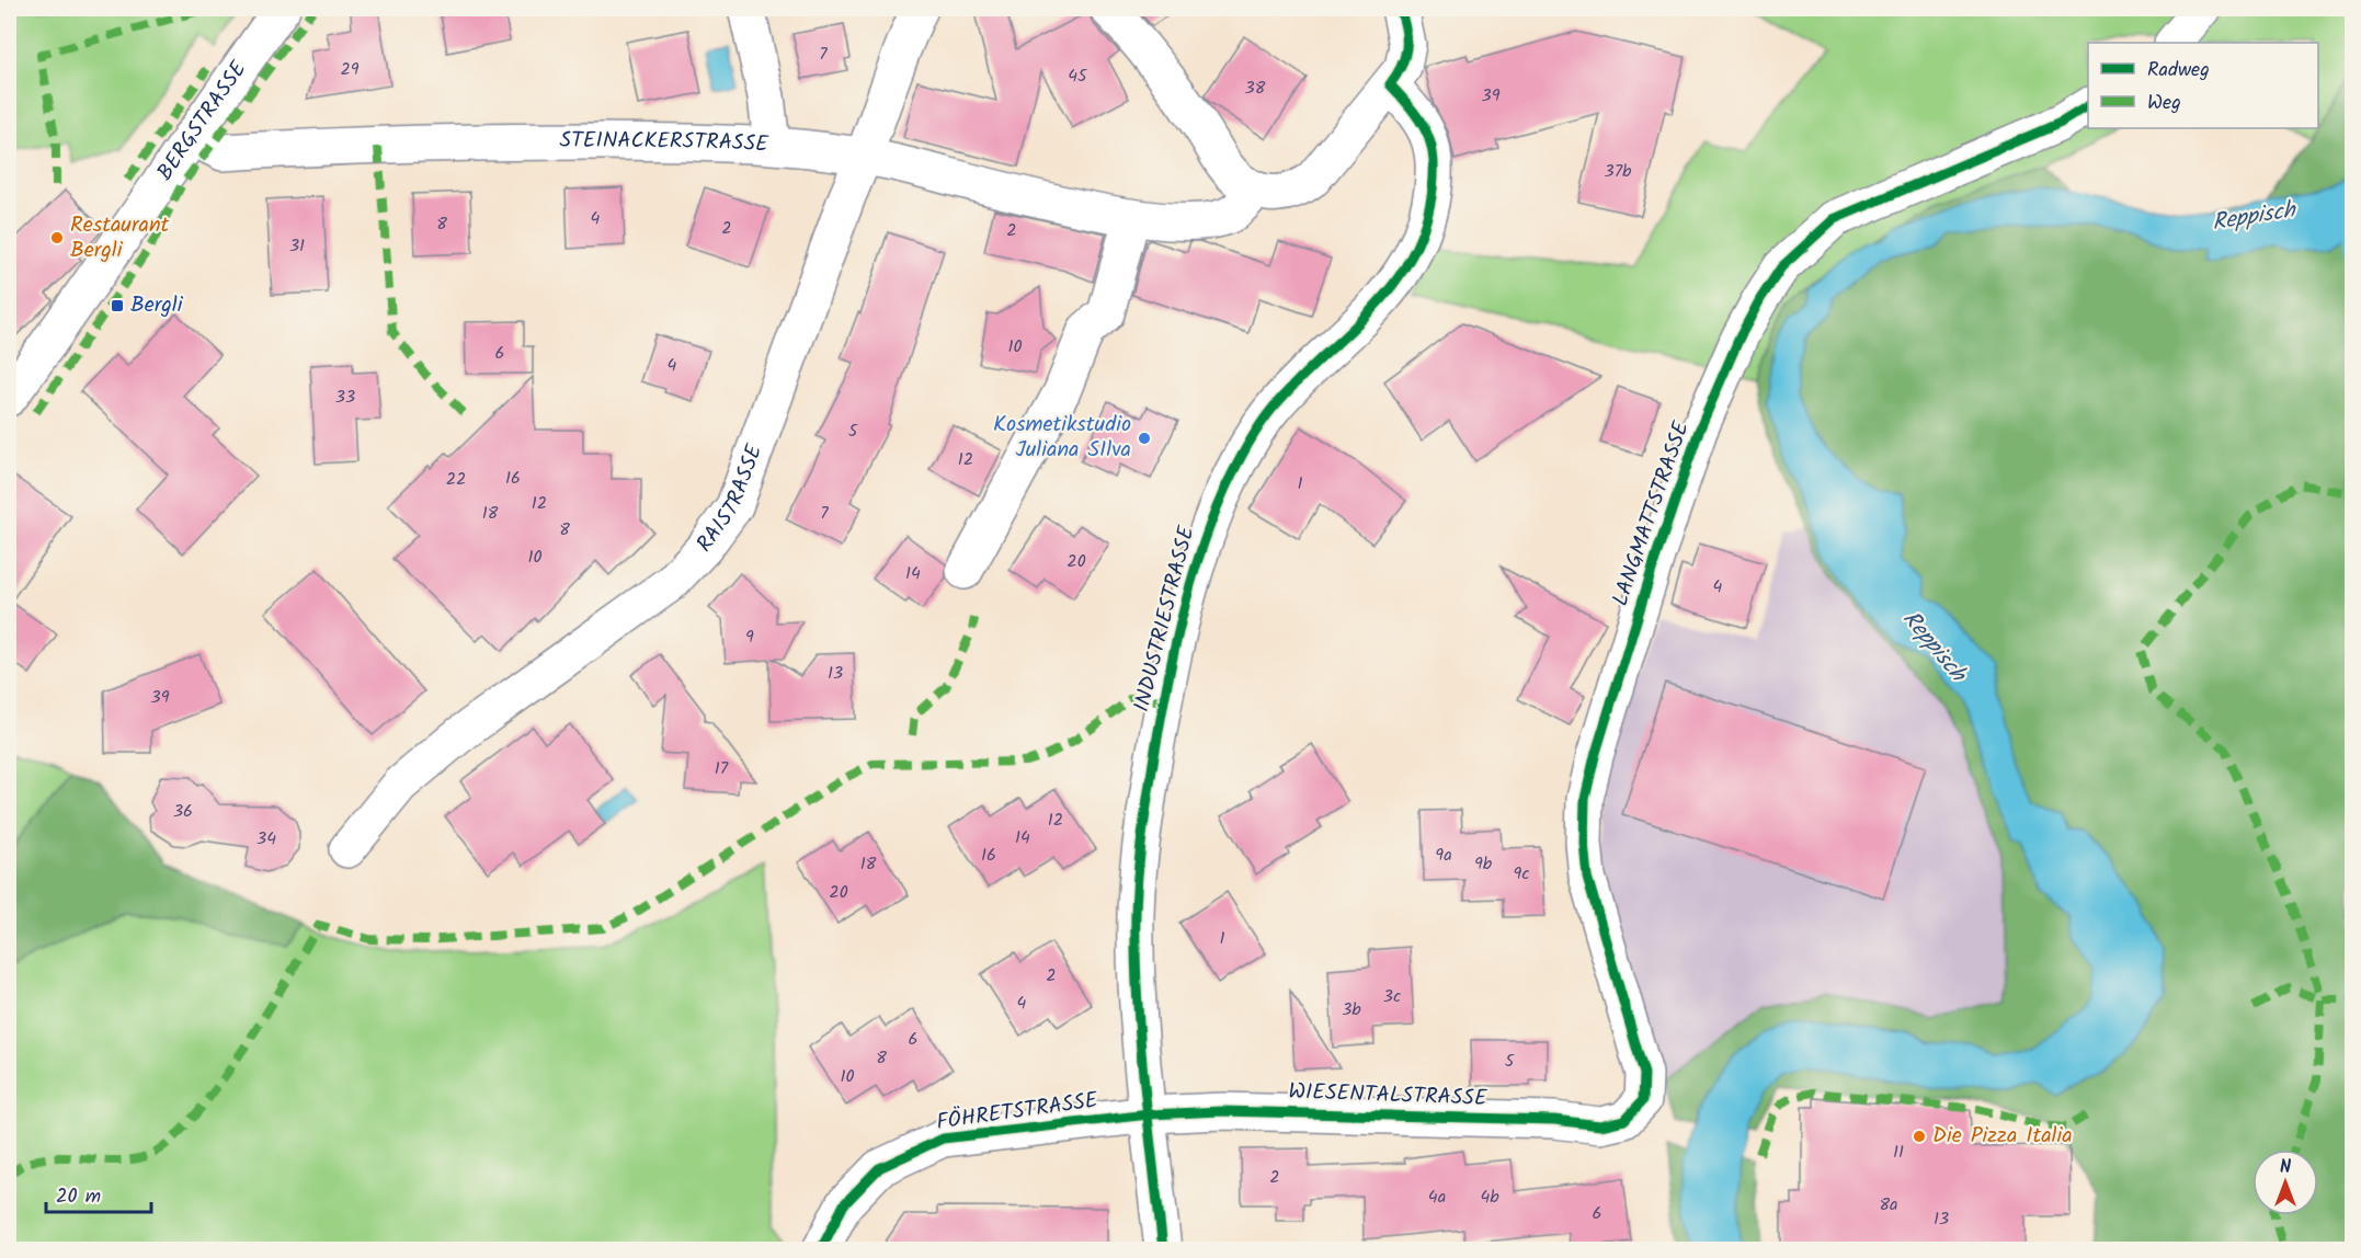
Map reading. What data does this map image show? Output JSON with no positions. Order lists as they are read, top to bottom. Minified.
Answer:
{"streets":{"street":["BERGSTRASSE","STEINACKERSTRASSE","RAISTRASSE","LANGMATTSTRASSE","INDUSTRIESTRASSE","WIESENTALSTRASSE","FÖHRETSTRASSE"]},"crossings":[["BERGSTRASSE","STEINACKERSTRASSE"],["STEINACKERSTRASSE","RAISTRASSE"],["LANGMATTSTRASSE","WIESENTALSTRASSE"],["INDUSTRIESTRASSE","WIESENTALSTRASSE"],["INDUSTRIESTRASSE","FÖHRETSTRASSE"],["WIESENTALSTRASSE","FÖHRETSTRASSE"]],"water":["Reppisch"],"places":{"other":["Restaurant Bergli","Kosmetikstudio Juliana SIlva","Die Pizza Italia"],"transit":["Bergli"]},"house_numbers":["7","29","45","38","39","37b","4","8","2","2","31","10","6","4","33","5","12","16","22","1","12","18","7","8","10","20","14","4","9","13","39","17","36","12","14","34","16","9a","18","9b","9c","20","1","2","3c","4","3b","6","8","5","10","11","2","4a","4b","8a","6","13"],"legend":["Radweg","Weg"],"scale_bar":"20 m","north":"top"}
